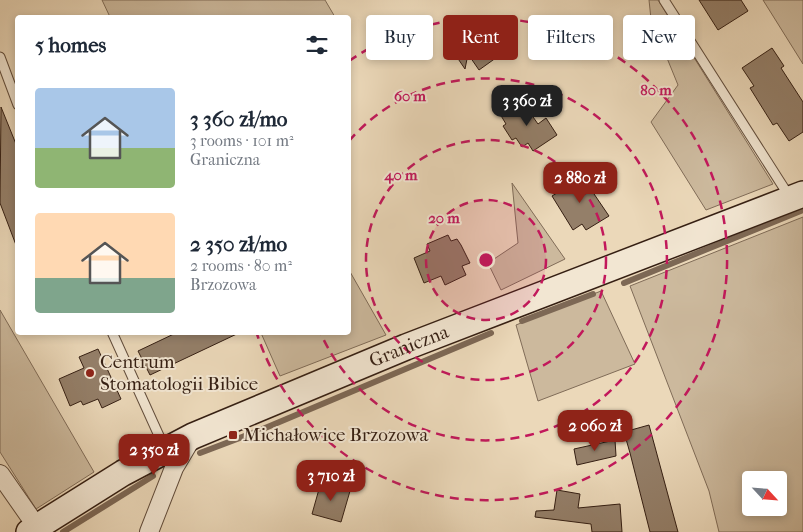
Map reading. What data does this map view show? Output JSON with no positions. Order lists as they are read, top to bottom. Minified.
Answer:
{"streets":{"street":["Graniczna"]},"places":{"other":["Centrum Stomatologii Bibice"],"transit":["Michałowice Brzozowa"]},"north":"bottom right","page":{"chip":["Buy","Rent","Filters","New"],"heading":"5 homes","list":[{"name":"3 360 zł/mo","note":"3 rooms · 101 m² · Graniczna"},{"name":"2 350 zł/mo","note":"2 rooms · 80 m² · Brzozowa"}],"price":["3 360 zł","2 880 zł","2 060 zł","2 350 zł","3 710 zł"]},"rings":["80 m","60 m","40 m","20 m"]}
